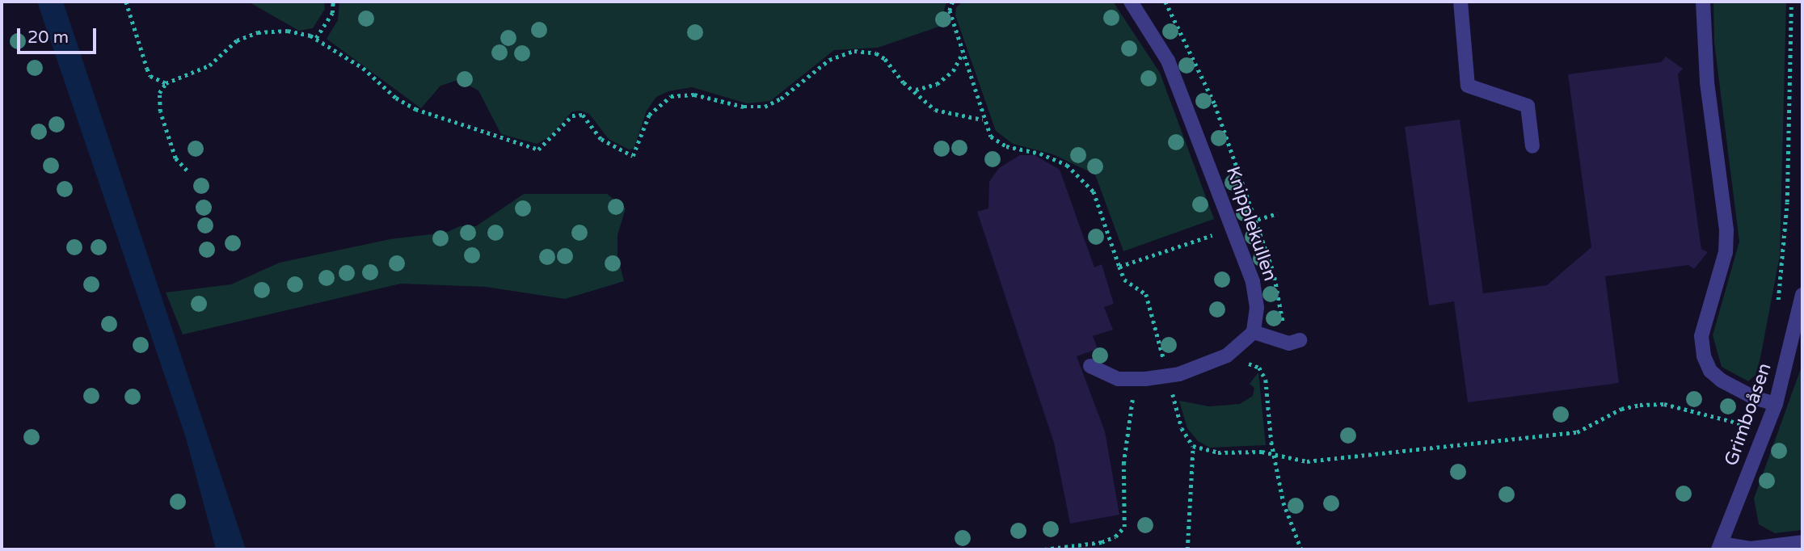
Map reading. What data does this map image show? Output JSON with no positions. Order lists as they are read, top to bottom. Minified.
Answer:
{"streets":{"street":["Knipplekullen","Grimboåsen"]},"scale_bar":"20 m"}
